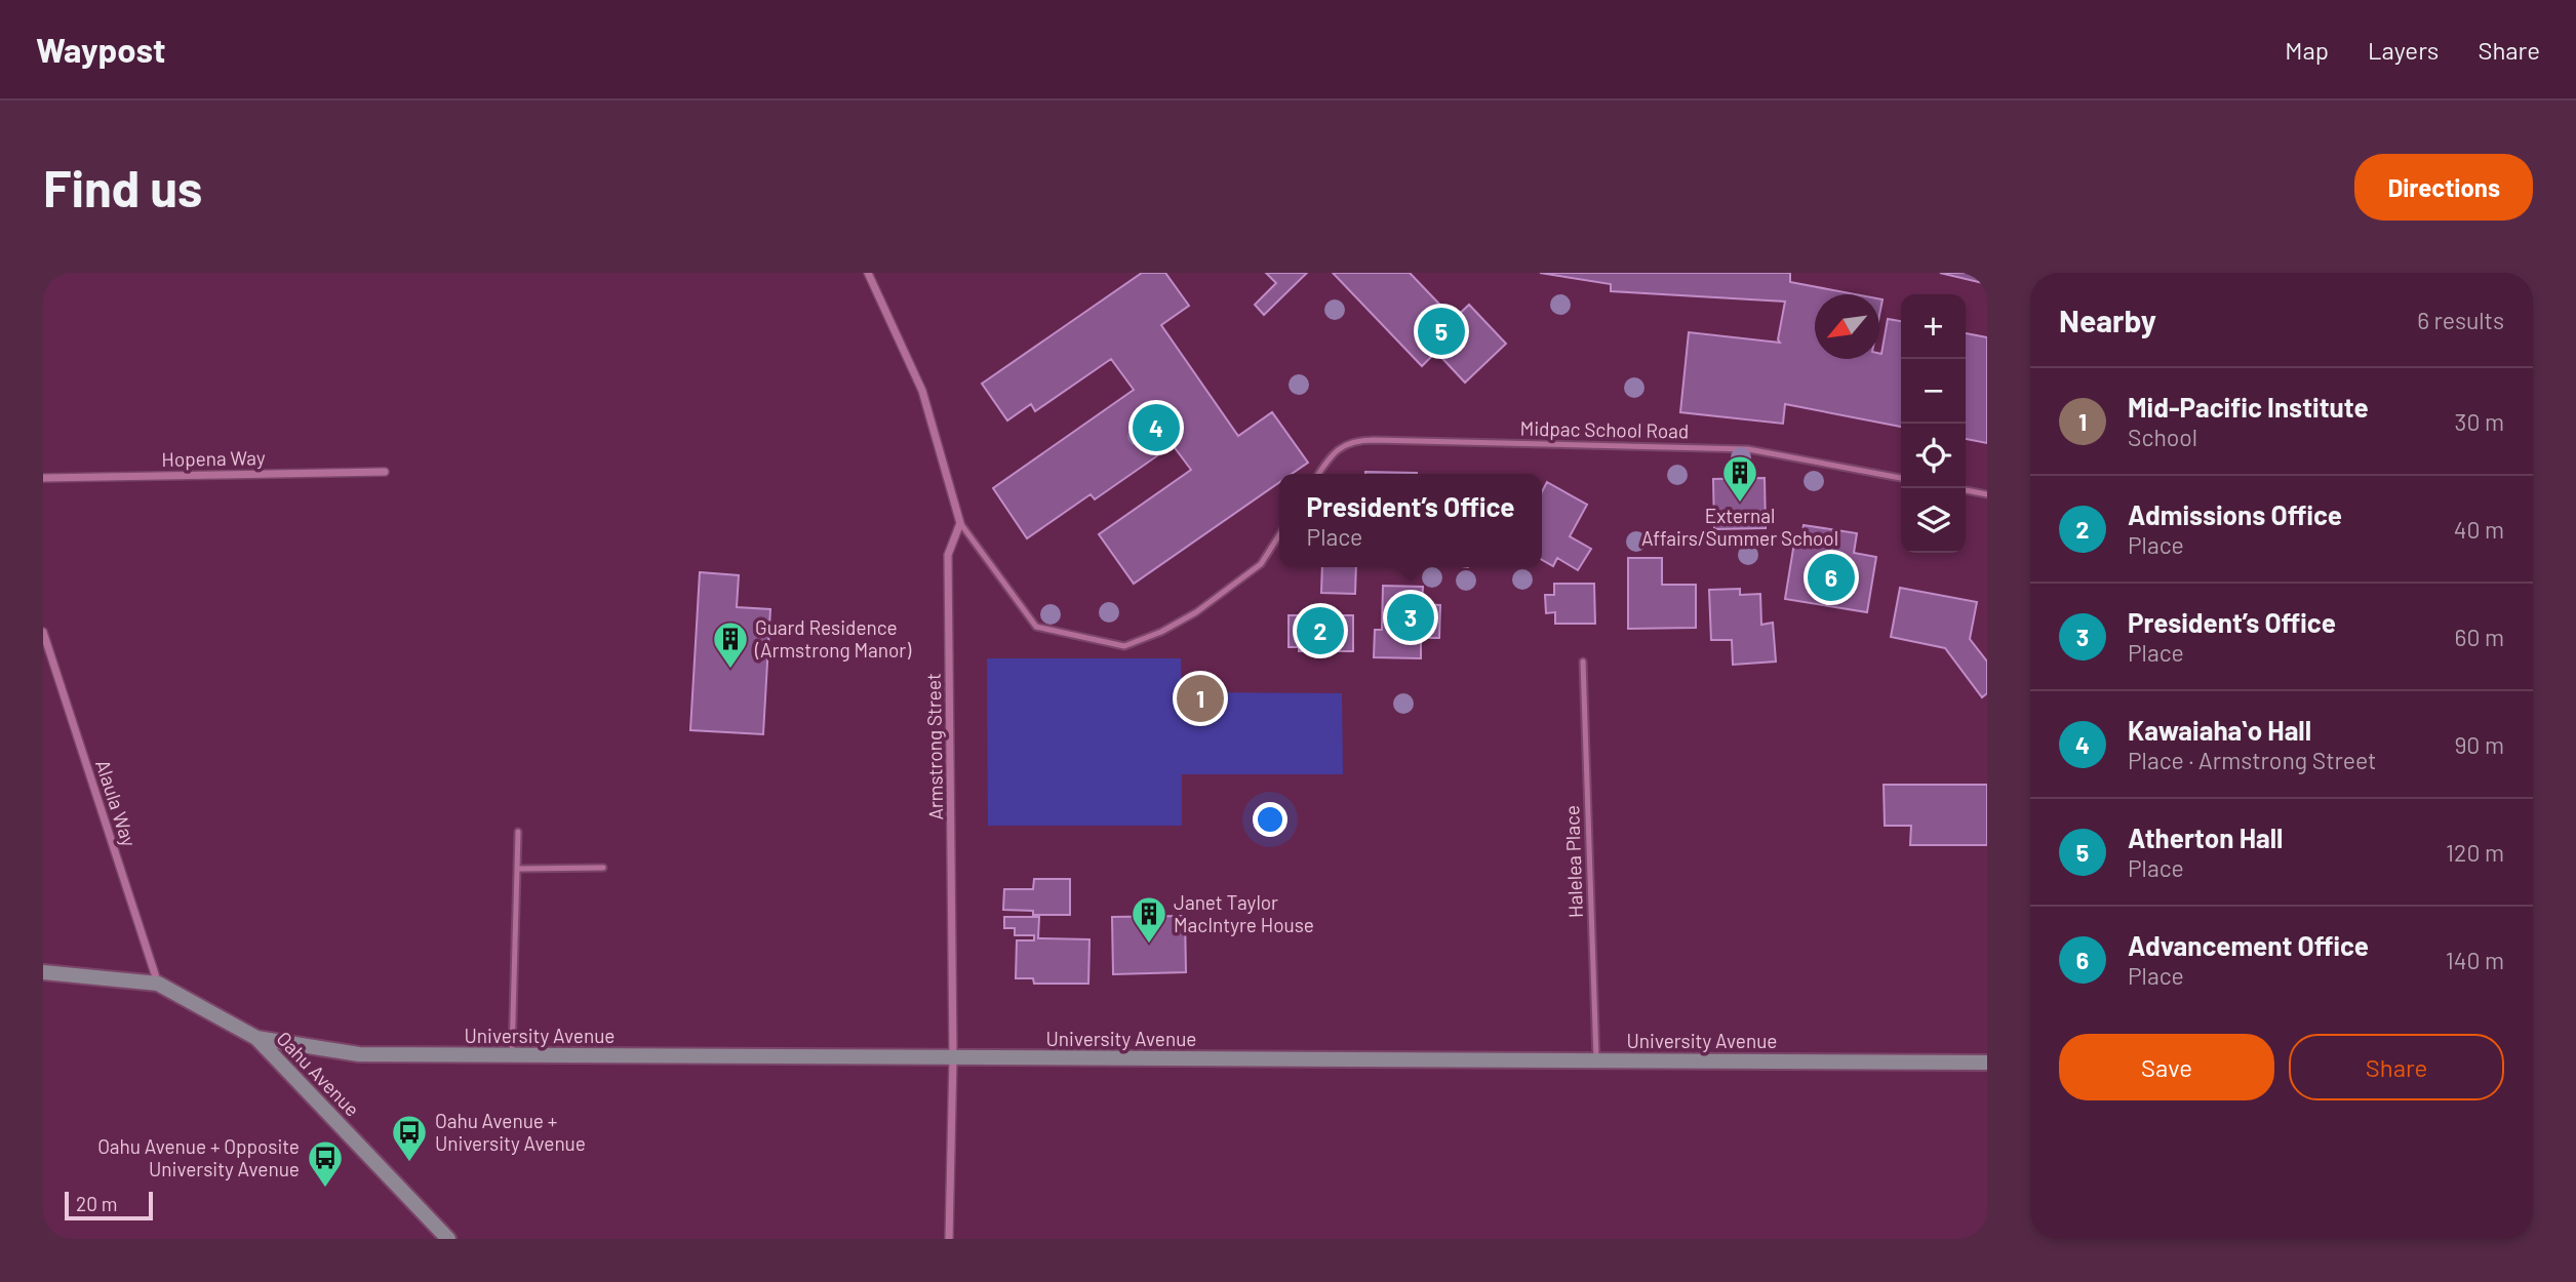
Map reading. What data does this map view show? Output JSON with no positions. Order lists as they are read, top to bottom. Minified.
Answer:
{"streets":{"main road":["University Avenue","Oahu Avenue"],"street":["Hopena Way","Armstrong Street","Alaula Way"],"lane":["Midpac School Road","Halelea Place"]},"crossings":[["Armstrong Street","University Avenue"],["Alaula Way","Oahu Avenue"],["Halelea Place","University Avenue"],["University Avenue","Oahu Avenue"]],"places":{"building":["External Affairs/Summer School","Guard Residence (Armstrong Manor)","Janet Taylor MacIntyre House"],"bus stop":["Oahu Avenue + University Avenue","Oahu Avenue + Opposite University Avenue"]},"scale_bar":"20 m","north":"bottom left","page":{"header":"Waypost","nav":["Map","Layers","Share"],"buttons":["Directions",["Save","Share"]],"title":"Find us","heading":["Nearby","6 results"],"map_buttons":["+","−"],"pins":["5","4","6","3","2","1"],"list":[{"mark":"1","name":"Mid-Pacific Institute","note":"School","value":"30 m"},{"mark":"2","name":"Admissions Office","note":"Place","value":"40 m"},{"mark":"3","name":"President’s Office","note":"Place","value":"60 m"},{"mark":"4","name":"Kawaiahaʻo Hall","note":"Place · Armstrong Street","value":"90 m"},{"mark":"5","name":"Atherton Hall","note":"Place","value":"120 m"},{"mark":"6","name":"Advancement Office","note":"Place","value":"140 m"}],"popup":["President’s Office","Place"],"scale":"20 m"}}
